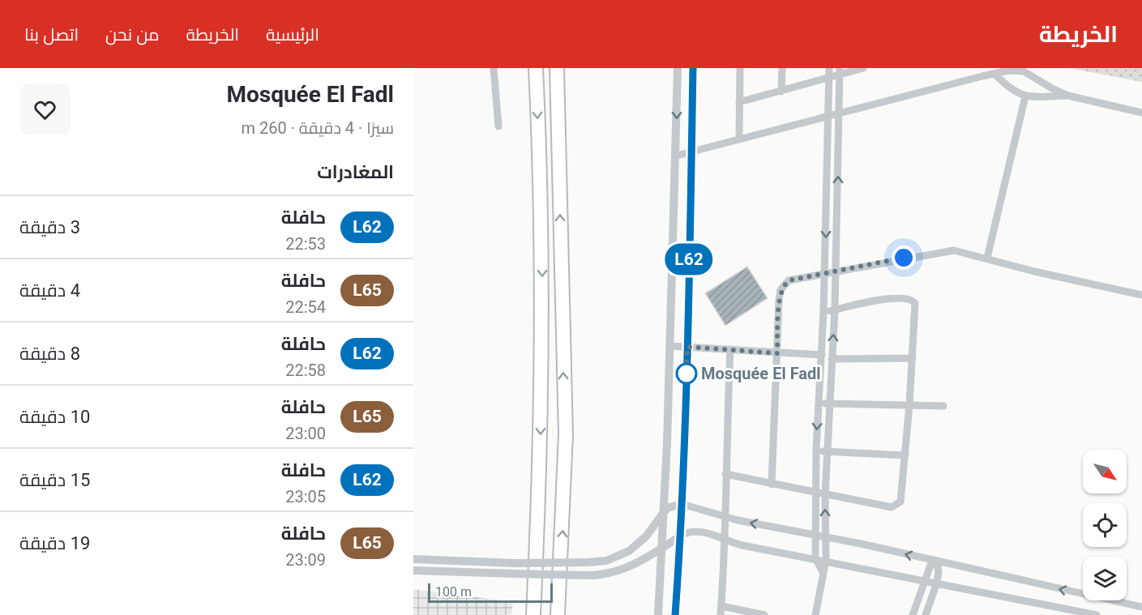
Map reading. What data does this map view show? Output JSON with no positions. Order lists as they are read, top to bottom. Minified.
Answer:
{"places":["Mosquée El Fadl"],"lines":["bus line L62"],"scale_bar":"100 m","north":"bottom right","page":{"header":"الخريطة","nav":["الرئيسية","الخريطة","من نحن","اتصل بنا"],"on_map":"L62","heading":[["Mosquée El Fadl","سيرًا · 4 دقيقة · 260 m"],"المغادرات"],"list":[{"mark":"L62","name":"حافلة","note":"22:53","value":"3 دقيقة"},{"mark":"L65","name":"حافلة","note":"22:54","value":"4 دقيقة"},{"mark":"L62","name":"حافلة","note":"22:58","value":"8 دقيقة"},{"mark":"L65","name":"حافلة","note":"23:00","value":"10 دقيقة"},{"mark":"L62","name":"حافلة","note":"23:05","value":"15 دقيقة"},{"mark":"L65","name":"حافلة","note":"23:09","value":"19 دقيقة"}],"scale":"100 m"}}
